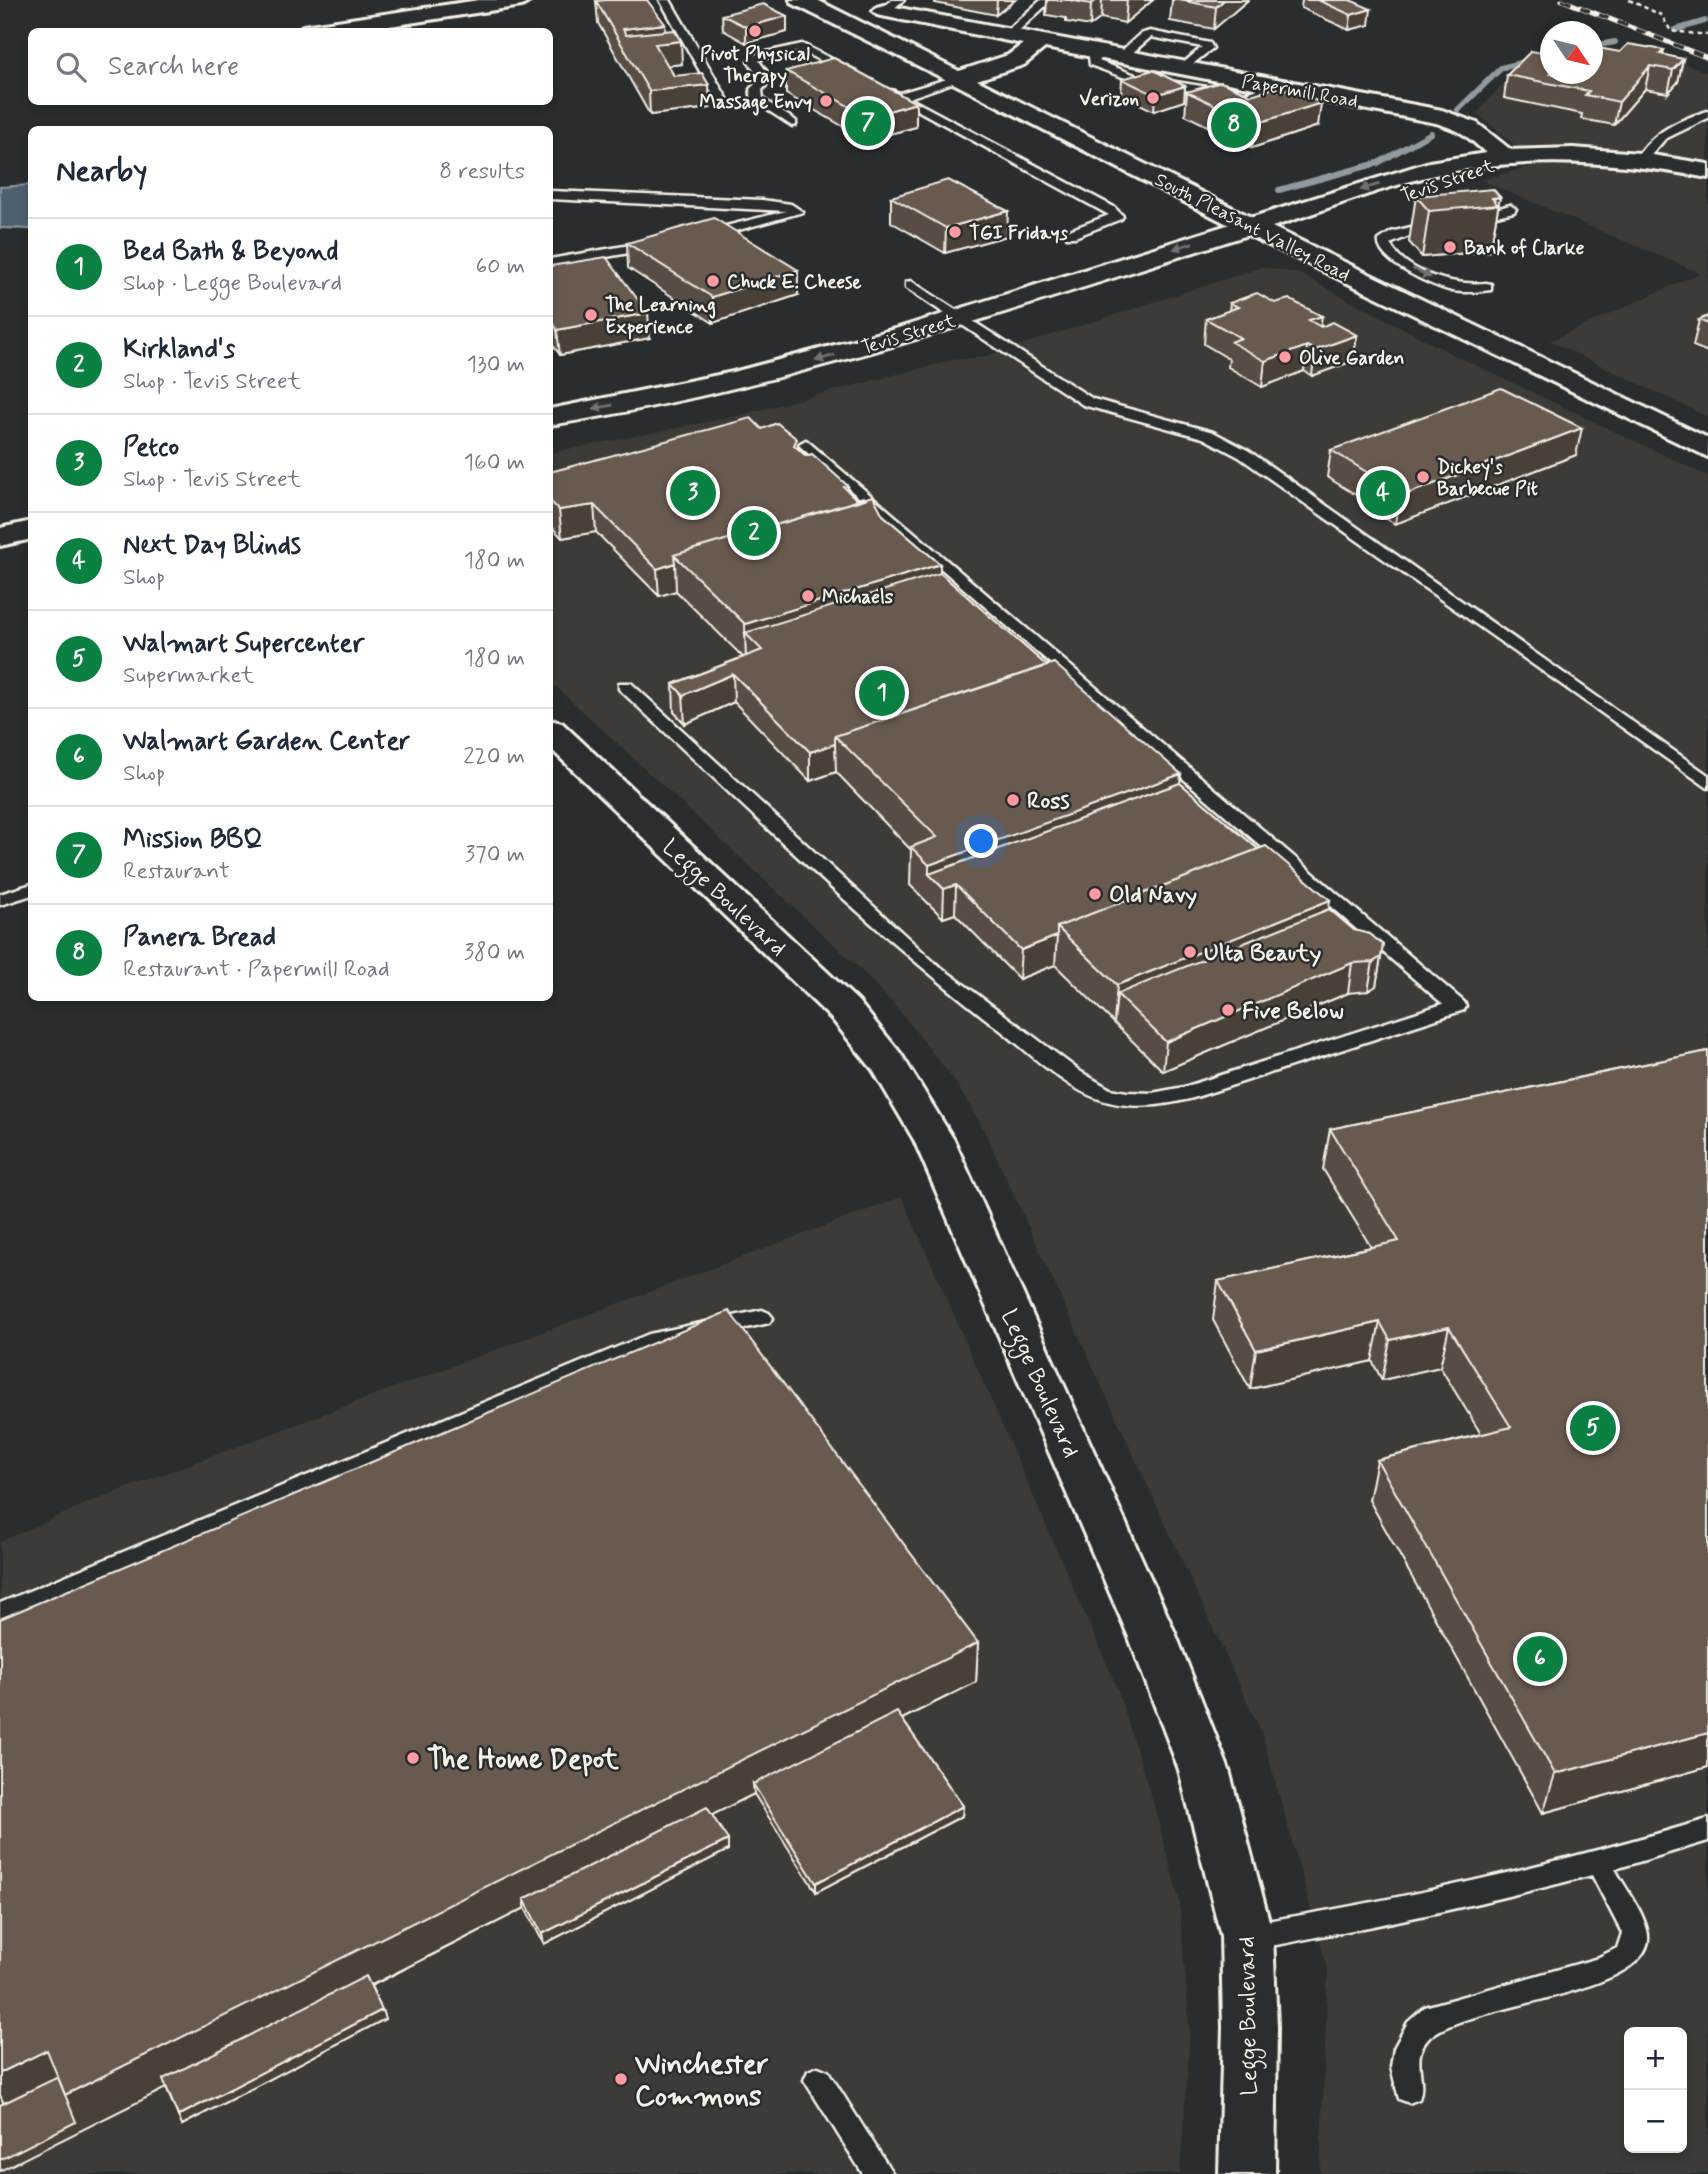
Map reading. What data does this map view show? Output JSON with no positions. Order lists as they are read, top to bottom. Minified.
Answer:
{"streets":{"street":["Papermill Road","Tevis Street","South Pleasant Valley Road","Legge Boulevard"]},"crossings":[["Papermill Road","Tevis Street"],["Tevis Street","South Pleasant Valley Road"]],"places":["Pivot Physical Therapy","Verizon","Massage Envy","TGI Fridays","Bank of Clarke","Chuck E. Cheese","The Learning Experience","Olive Garden","Dickey's Barbecue Pit","Michaels","Ross","Old Navy","Ulta Beauty","Five Below","The Home Depot","Winchester Commons"],"north":"bottom right","page":{"search":"Search here","pins":["7","8","3","4","2","1","5","6"],"heading":["Nearby","8 results"],"list":[{"mark":"1","name":"Bed Bath & Beyond","note":"Shop · Legge Boulevard","value":"60 m"},{"mark":"2","name":"Kirkland's","note":"Shop · Tevis Street","value":"130 m"},{"mark":"3","name":"Petco","note":"Shop · Tevis Street","value":"160 m"},{"mark":"4","name":"Next Day Blinds","note":"Shop","value":"180 m"},{"mark":"5","name":"Walmart Supercenter","note":"Supermarket","value":"180 m"},{"mark":"6","name":"Walmart Garden Center","note":"Shop","value":"220 m"},{"mark":"7","name":"Mission BBQ","note":"Restaurant","value":"370 m"},{"mark":"8","name":"Panera Bread","note":"Restaurant · Papermill Road","value":"380 m"}],"map_buttons":["+","−"]}}
